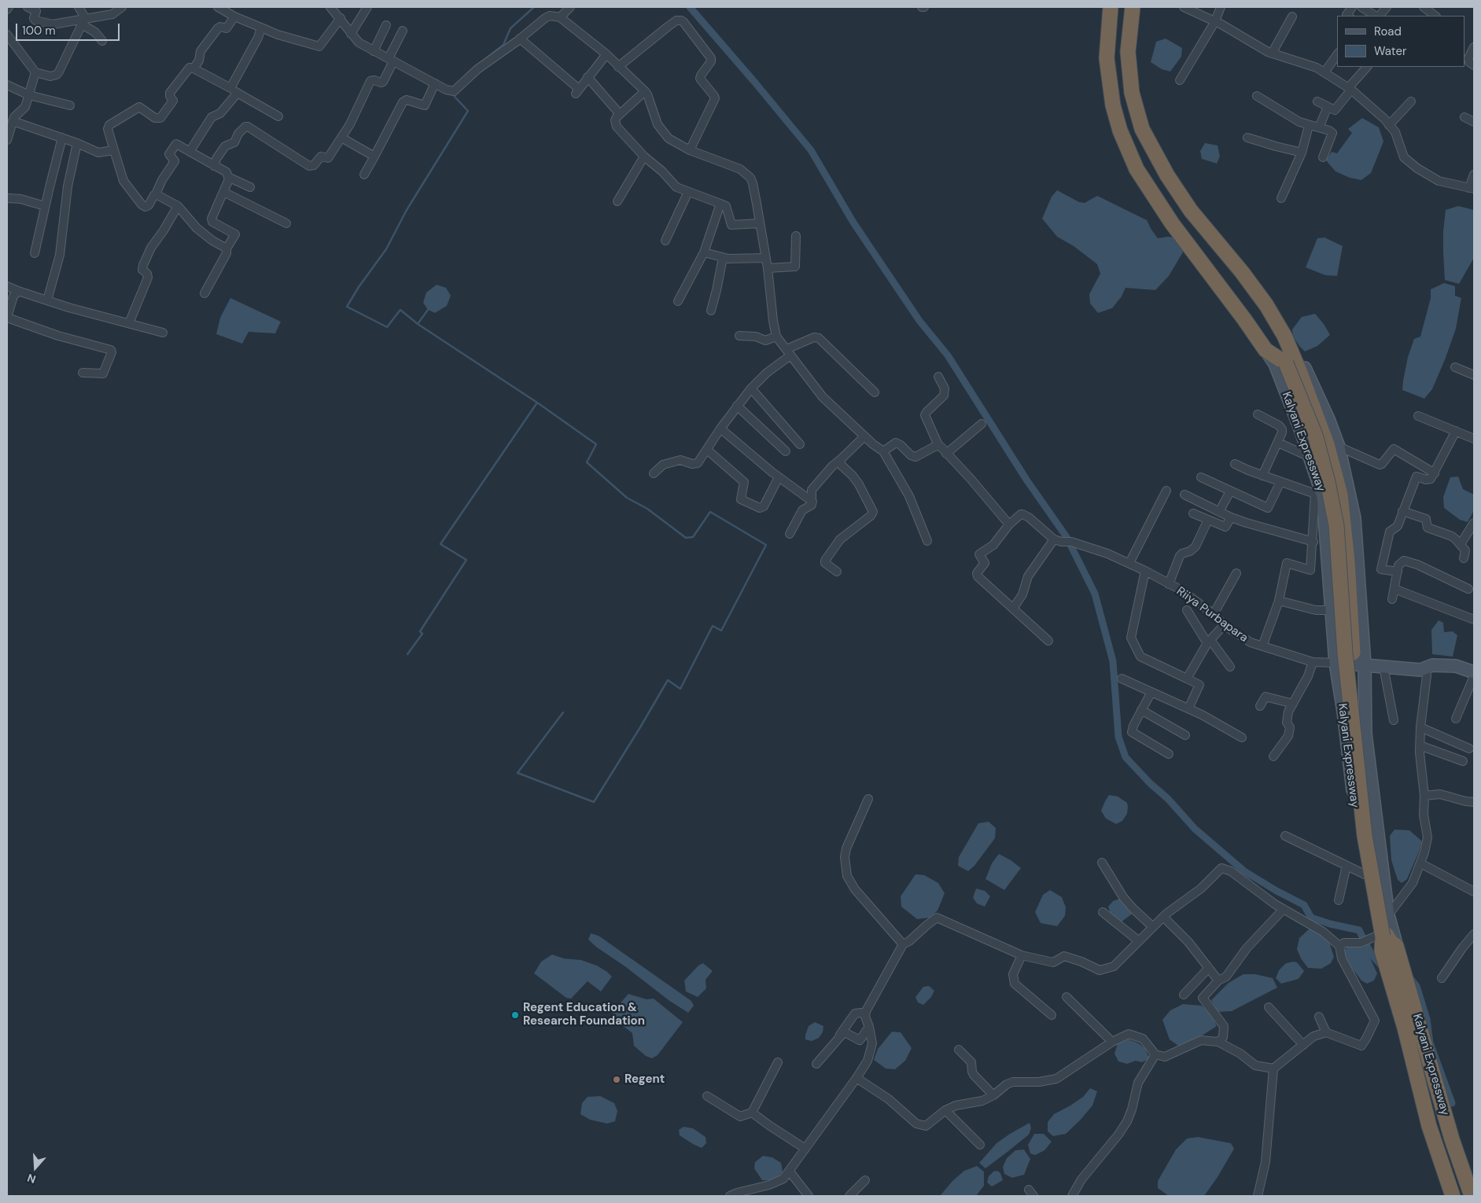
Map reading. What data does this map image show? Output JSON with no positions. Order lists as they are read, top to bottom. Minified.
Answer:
{"streets":{"highway":["Kalyani Expressway"],"street":["Riiya Purbapara"]},"crossings":[["Kalyani Expressway","Riiya Purbapara"]],"places":["Regent Education & Research Foundation","Regent"],"legend":["Road","Water"],"scale_bar":"100 m","north":"bottom"}
